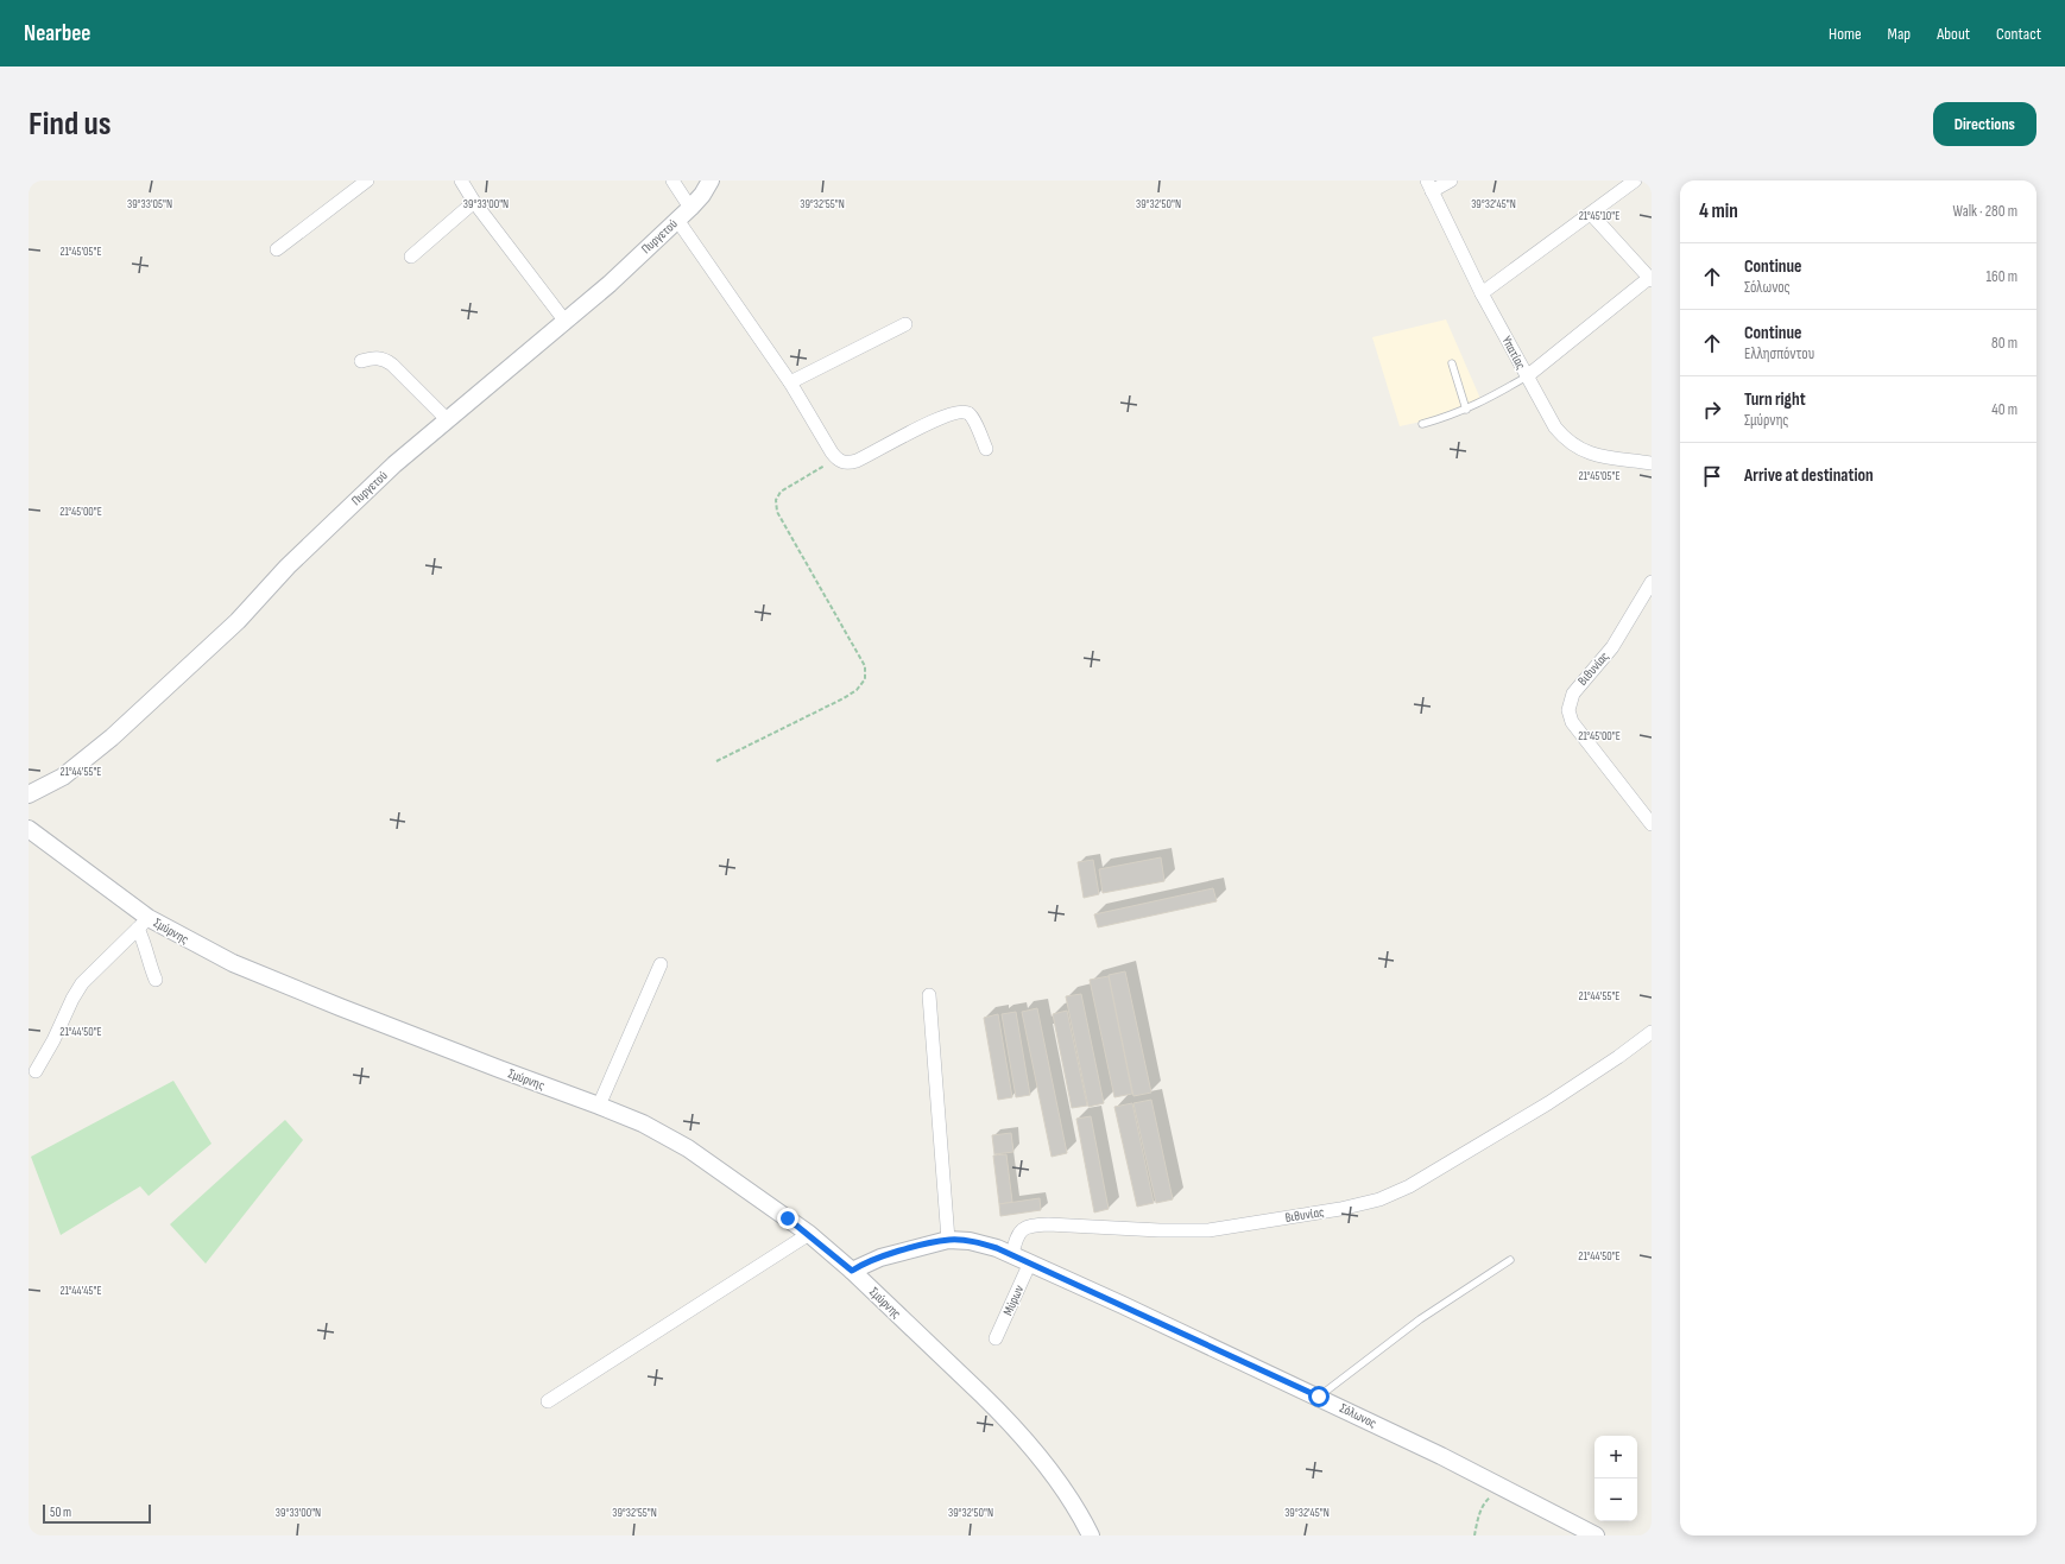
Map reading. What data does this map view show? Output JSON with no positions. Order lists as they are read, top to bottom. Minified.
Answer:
{"streets":{"street":["Πυργετού","Υπατίας","Βιθυνίας","Σμύρνης","Μύρων","Σόλωνος"]},"crossings":[["Βιθυνίας","Σόλωνος"],["Μύρων","Σόλωνος"]],"scale_bar":"50 m","page":{"header":"Nearbee","nav":["Home","Map","About","Contact"],"buttons":"Directions","title":"Find us","heading":["4 min","Walk · 280 m"],"list":[["Continue","Σόλωνος","160 m"],["Continue","Ελλησπόντου","80 m"],["Turn right","Σμύρνης","40 m"],"Arrive at destination"],"map_buttons":["+","−"],"scale":"50 m"},"coordinates":["39°33'05\"N","39°33'00\"N","39°32'55\"N","39°32'50\"N","39°32'45\"N","21°45'10\"E","21°45'05\"E","21°45'00\"E","21°44'55\"E","21°44'50\"E","21°44'45\"E"]}
